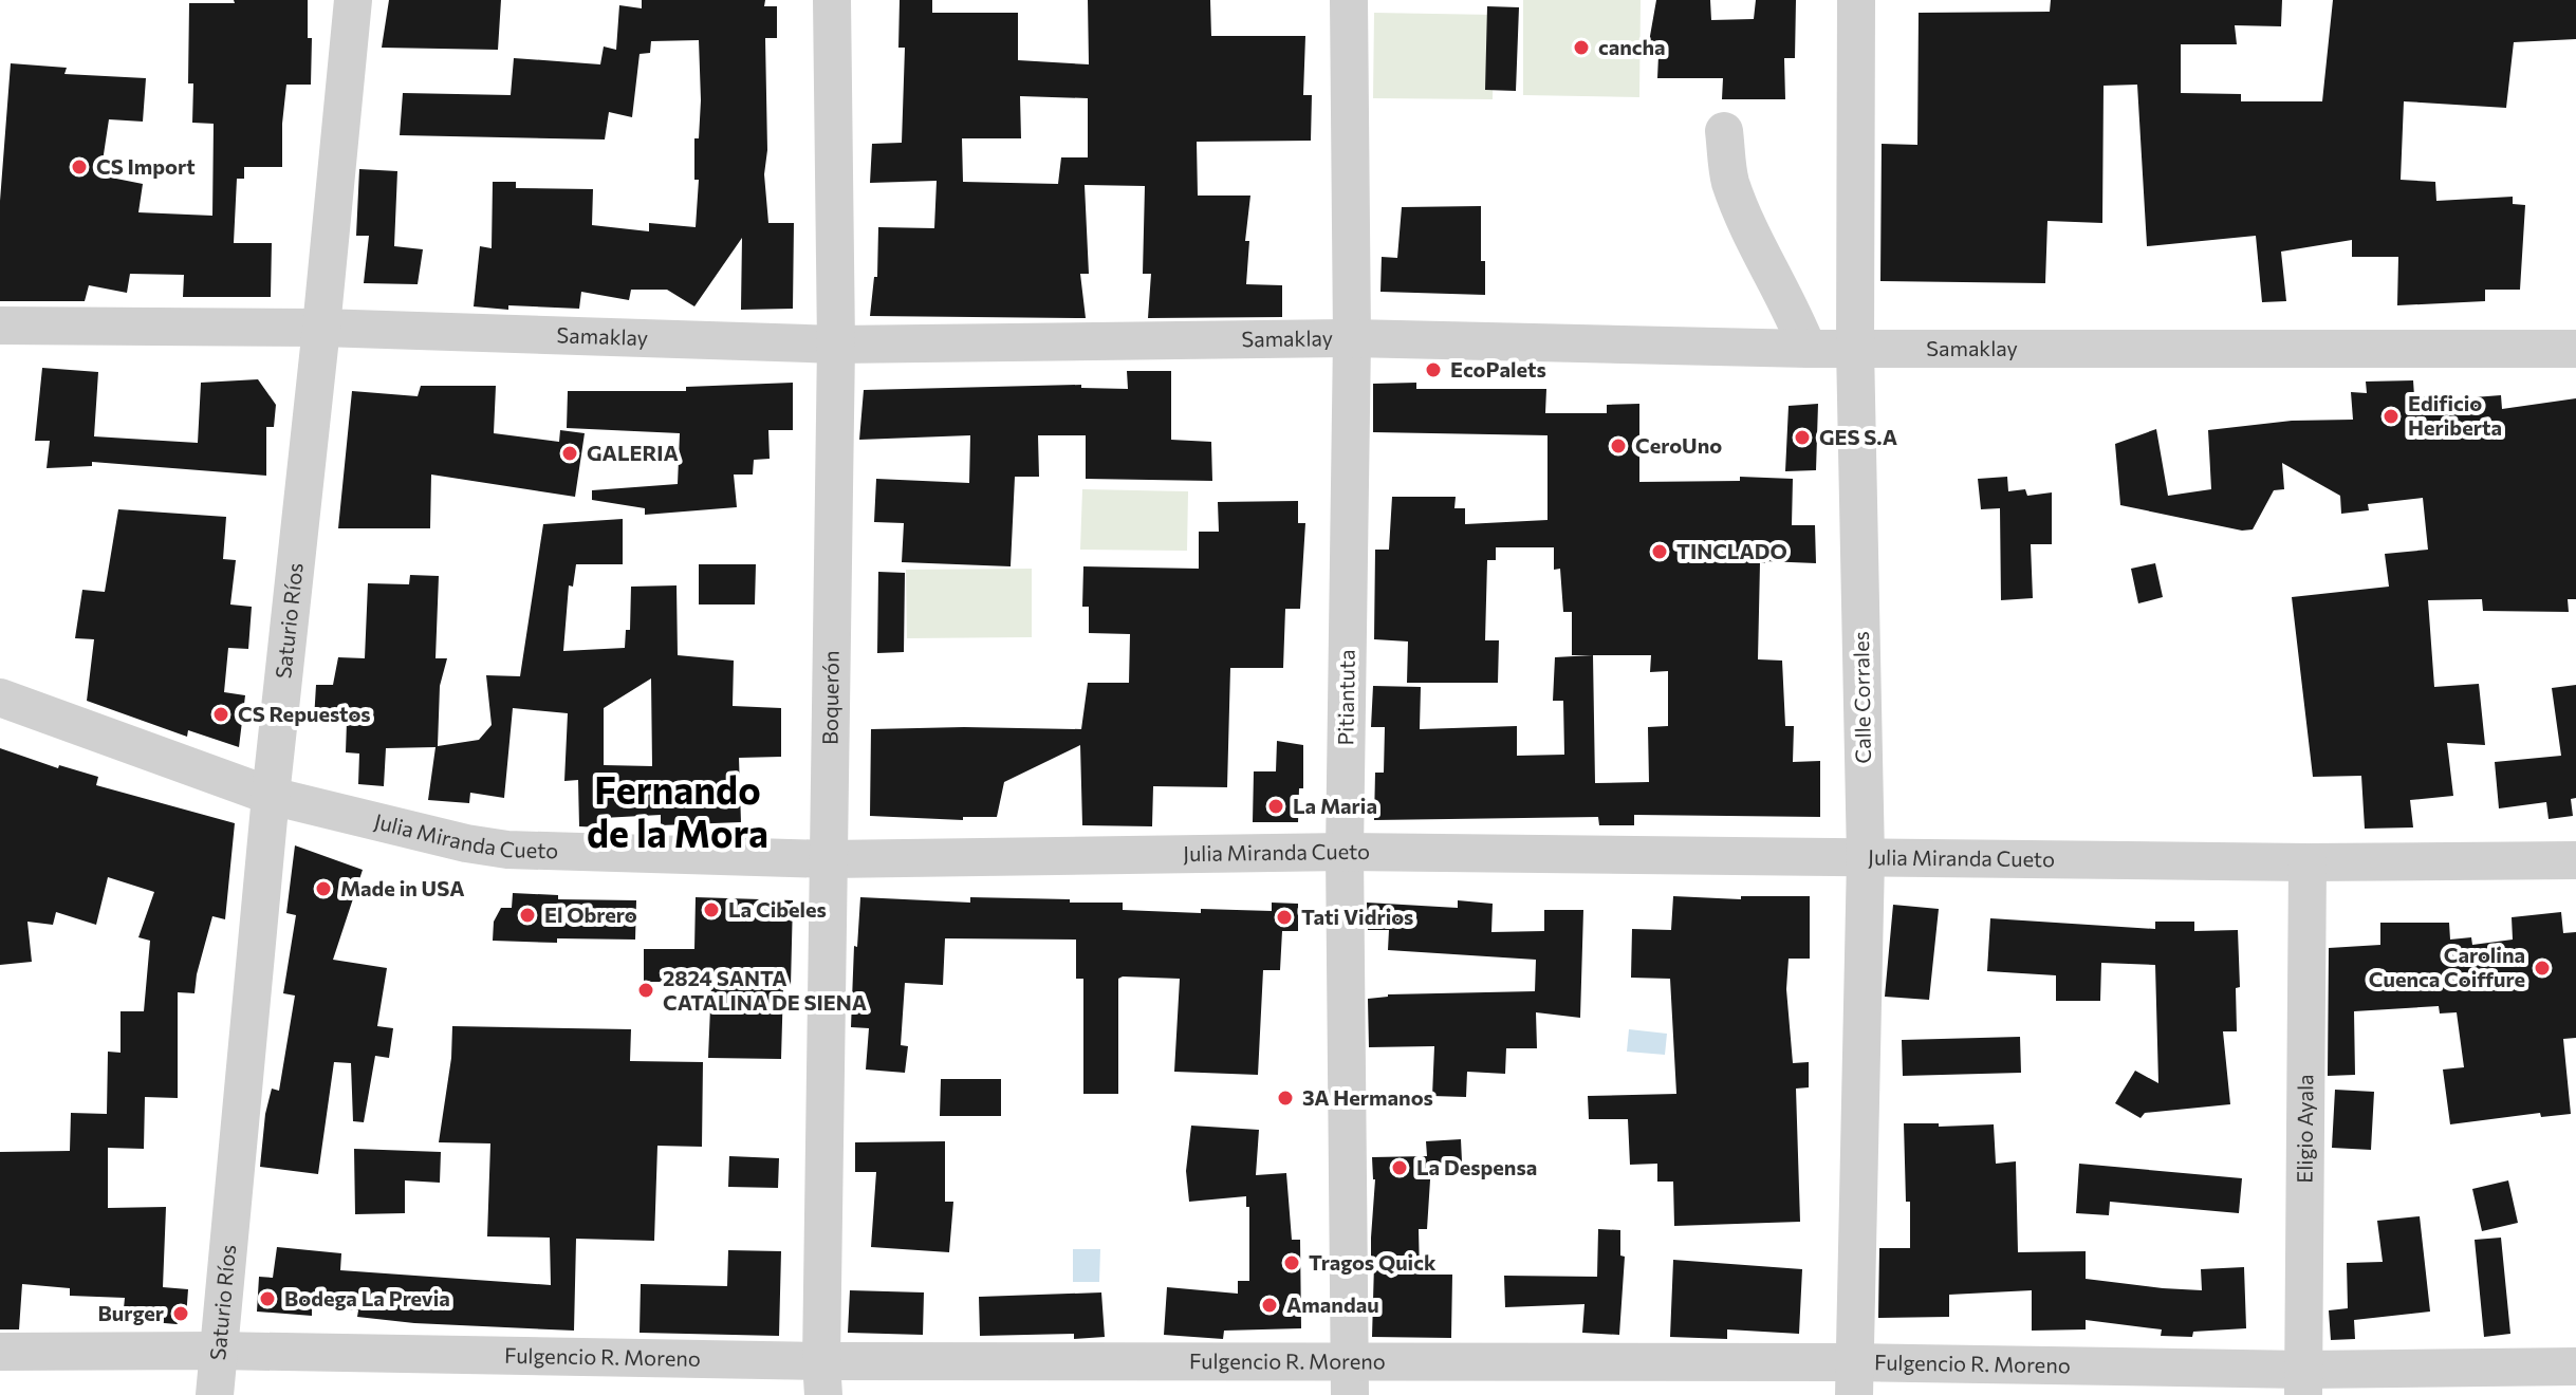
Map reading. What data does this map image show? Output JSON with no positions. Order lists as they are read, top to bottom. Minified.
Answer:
{"streets":{"street":["Samaklay","Saturio Ríos","Boquerón","Pitiantuta","Calle Corrales","Julia Miranda Cueto","Eligio Ayala","Fulgencio R. Moreno"]},"crossings":[["Samaklay","Saturio Ríos"],["Samaklay","Boquerón"],["Samaklay","Pitiantuta"],["Samaklay","Calle Corrales"],["Saturio Ríos","Julia Miranda Cueto"],["Saturio Ríos","Fulgencio R. Moreno"],["Boquerón","Julia Miranda Cueto"],["Boquerón","Fulgencio R. Moreno"],["Pitiantuta","Julia Miranda Cueto"],["Pitiantuta","Fulgencio R. Moreno"],["Calle Corrales","Julia Miranda Cueto"],["Calle Corrales","Fulgencio R. Moreno"],["Julia Miranda Cueto","Eligio Ayala"],["Eligio Ayala","Fulgencio R. Moreno"]],"districts":["Fernando de la Mora"],"places":["cancha","CS Import","EcoPalets","Edificio Heriberta","GES S.A","CeroUno","GALERIA","TINCLADO","CS Repuestos","La Maria","Made in USA","La Cibeles","El Obrero","Tati Vidrios","Carolina Cuenca Coiffure","2824 SANTA CATALINA DE SIENA","3A Hermanos","La Despensa","Tragos Quick","Bodega La Previa","Amandau","Burger"]}
